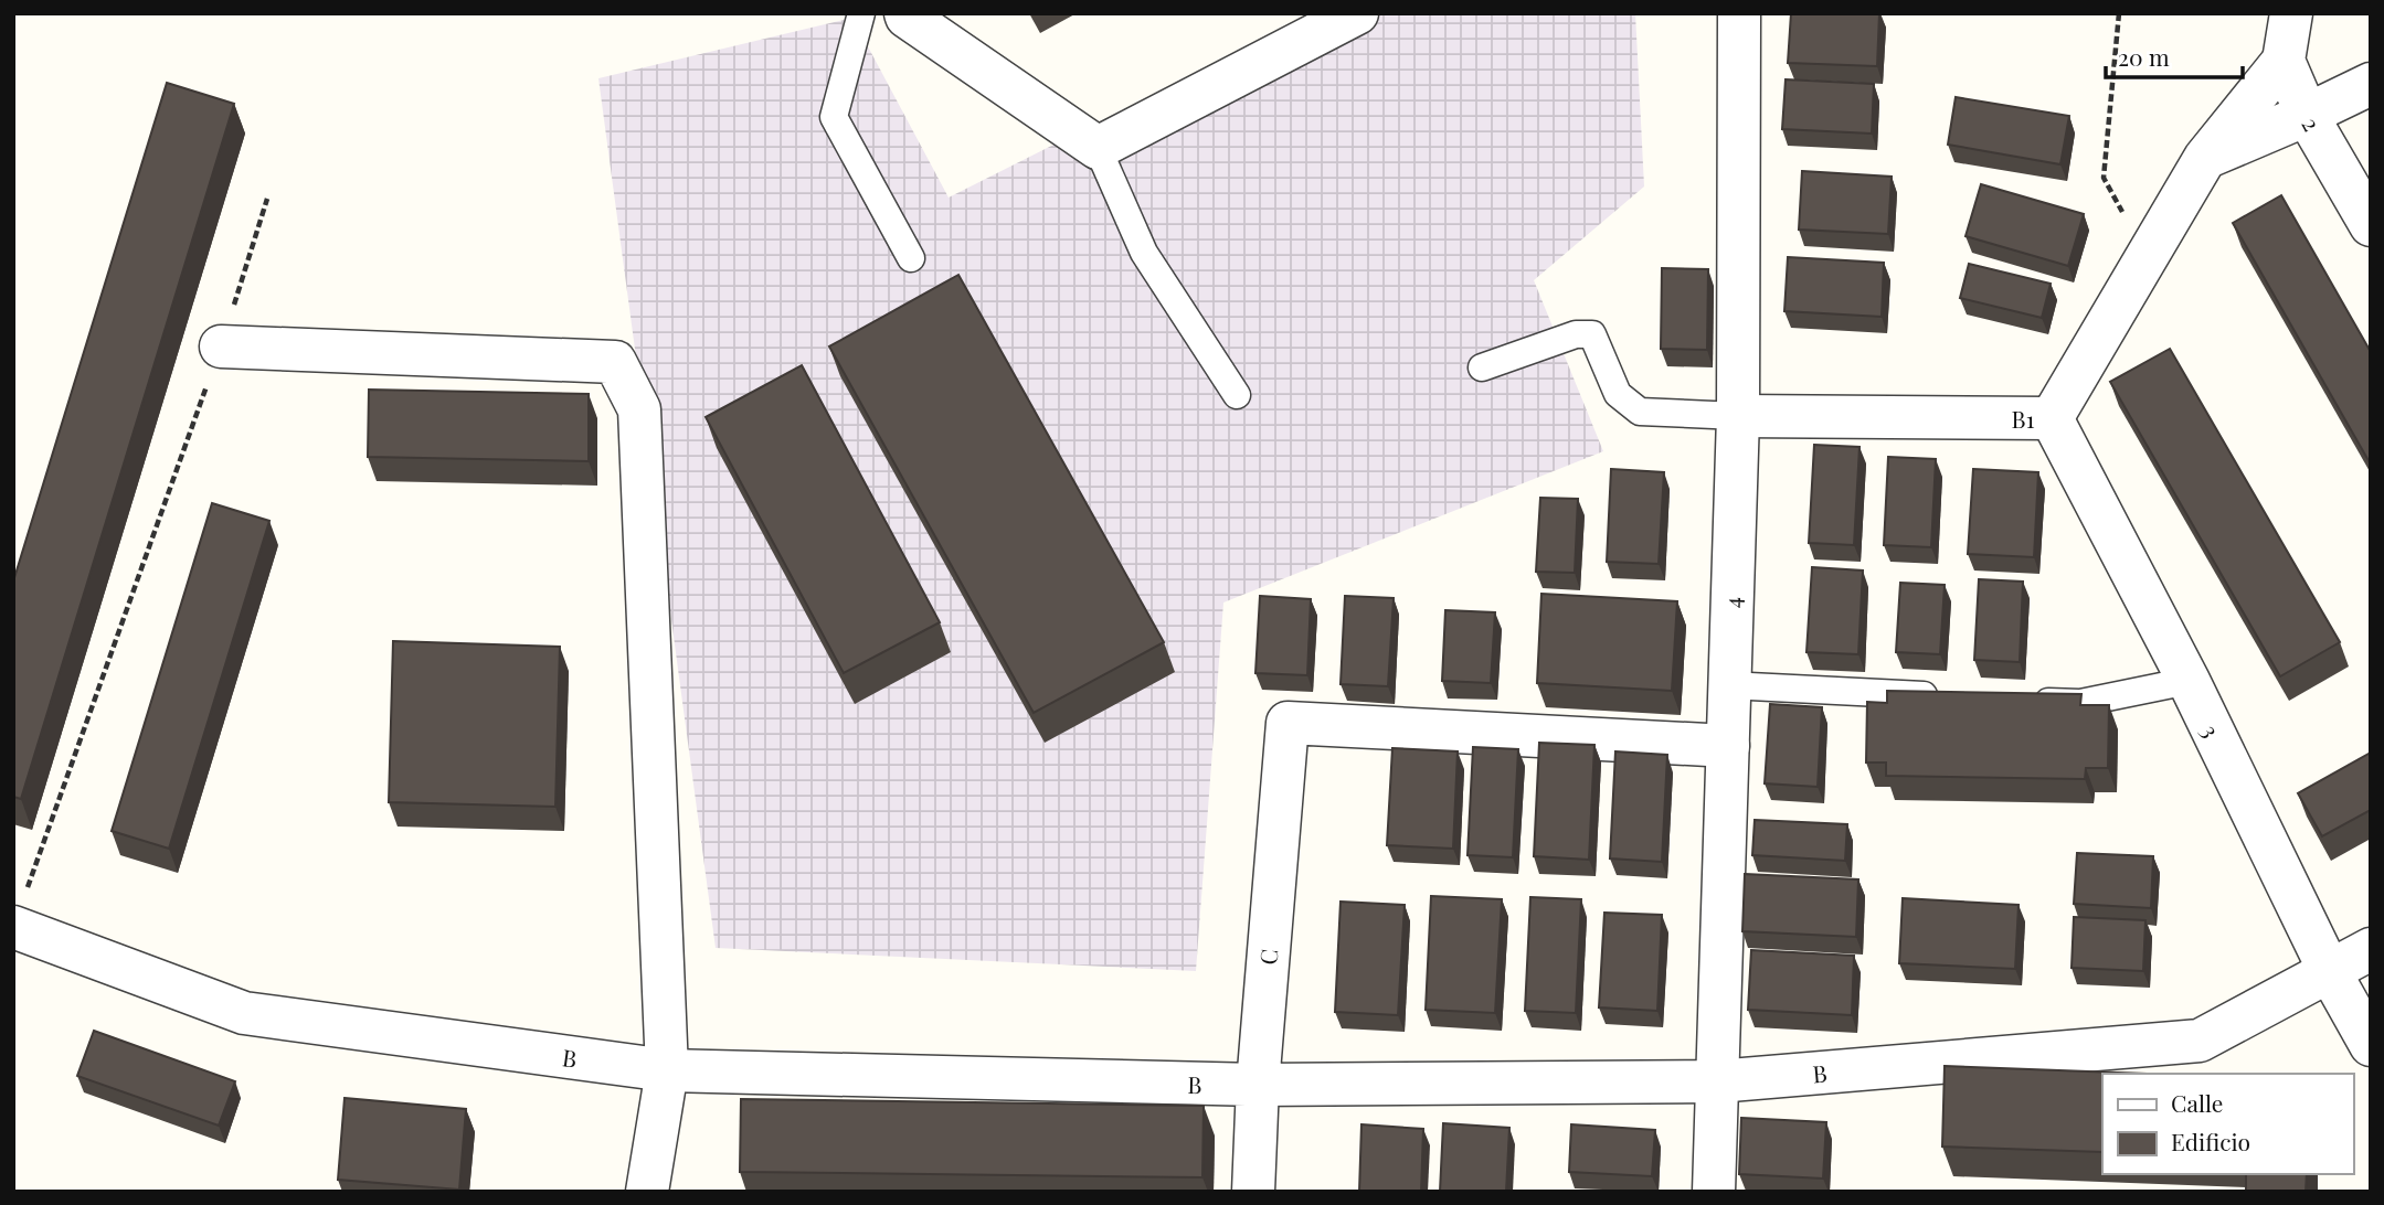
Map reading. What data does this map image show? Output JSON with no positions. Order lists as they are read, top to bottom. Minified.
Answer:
{"streets":{"street":["2","B1","4","3","C","B"]},"crossings":[["2","B1"],["B1","4"],["B1","3"],["4","C"],["4","B"],["3","B"],["C","B"]],"legend":["Calle","Edificio"],"scale_bar":"20 m"}
